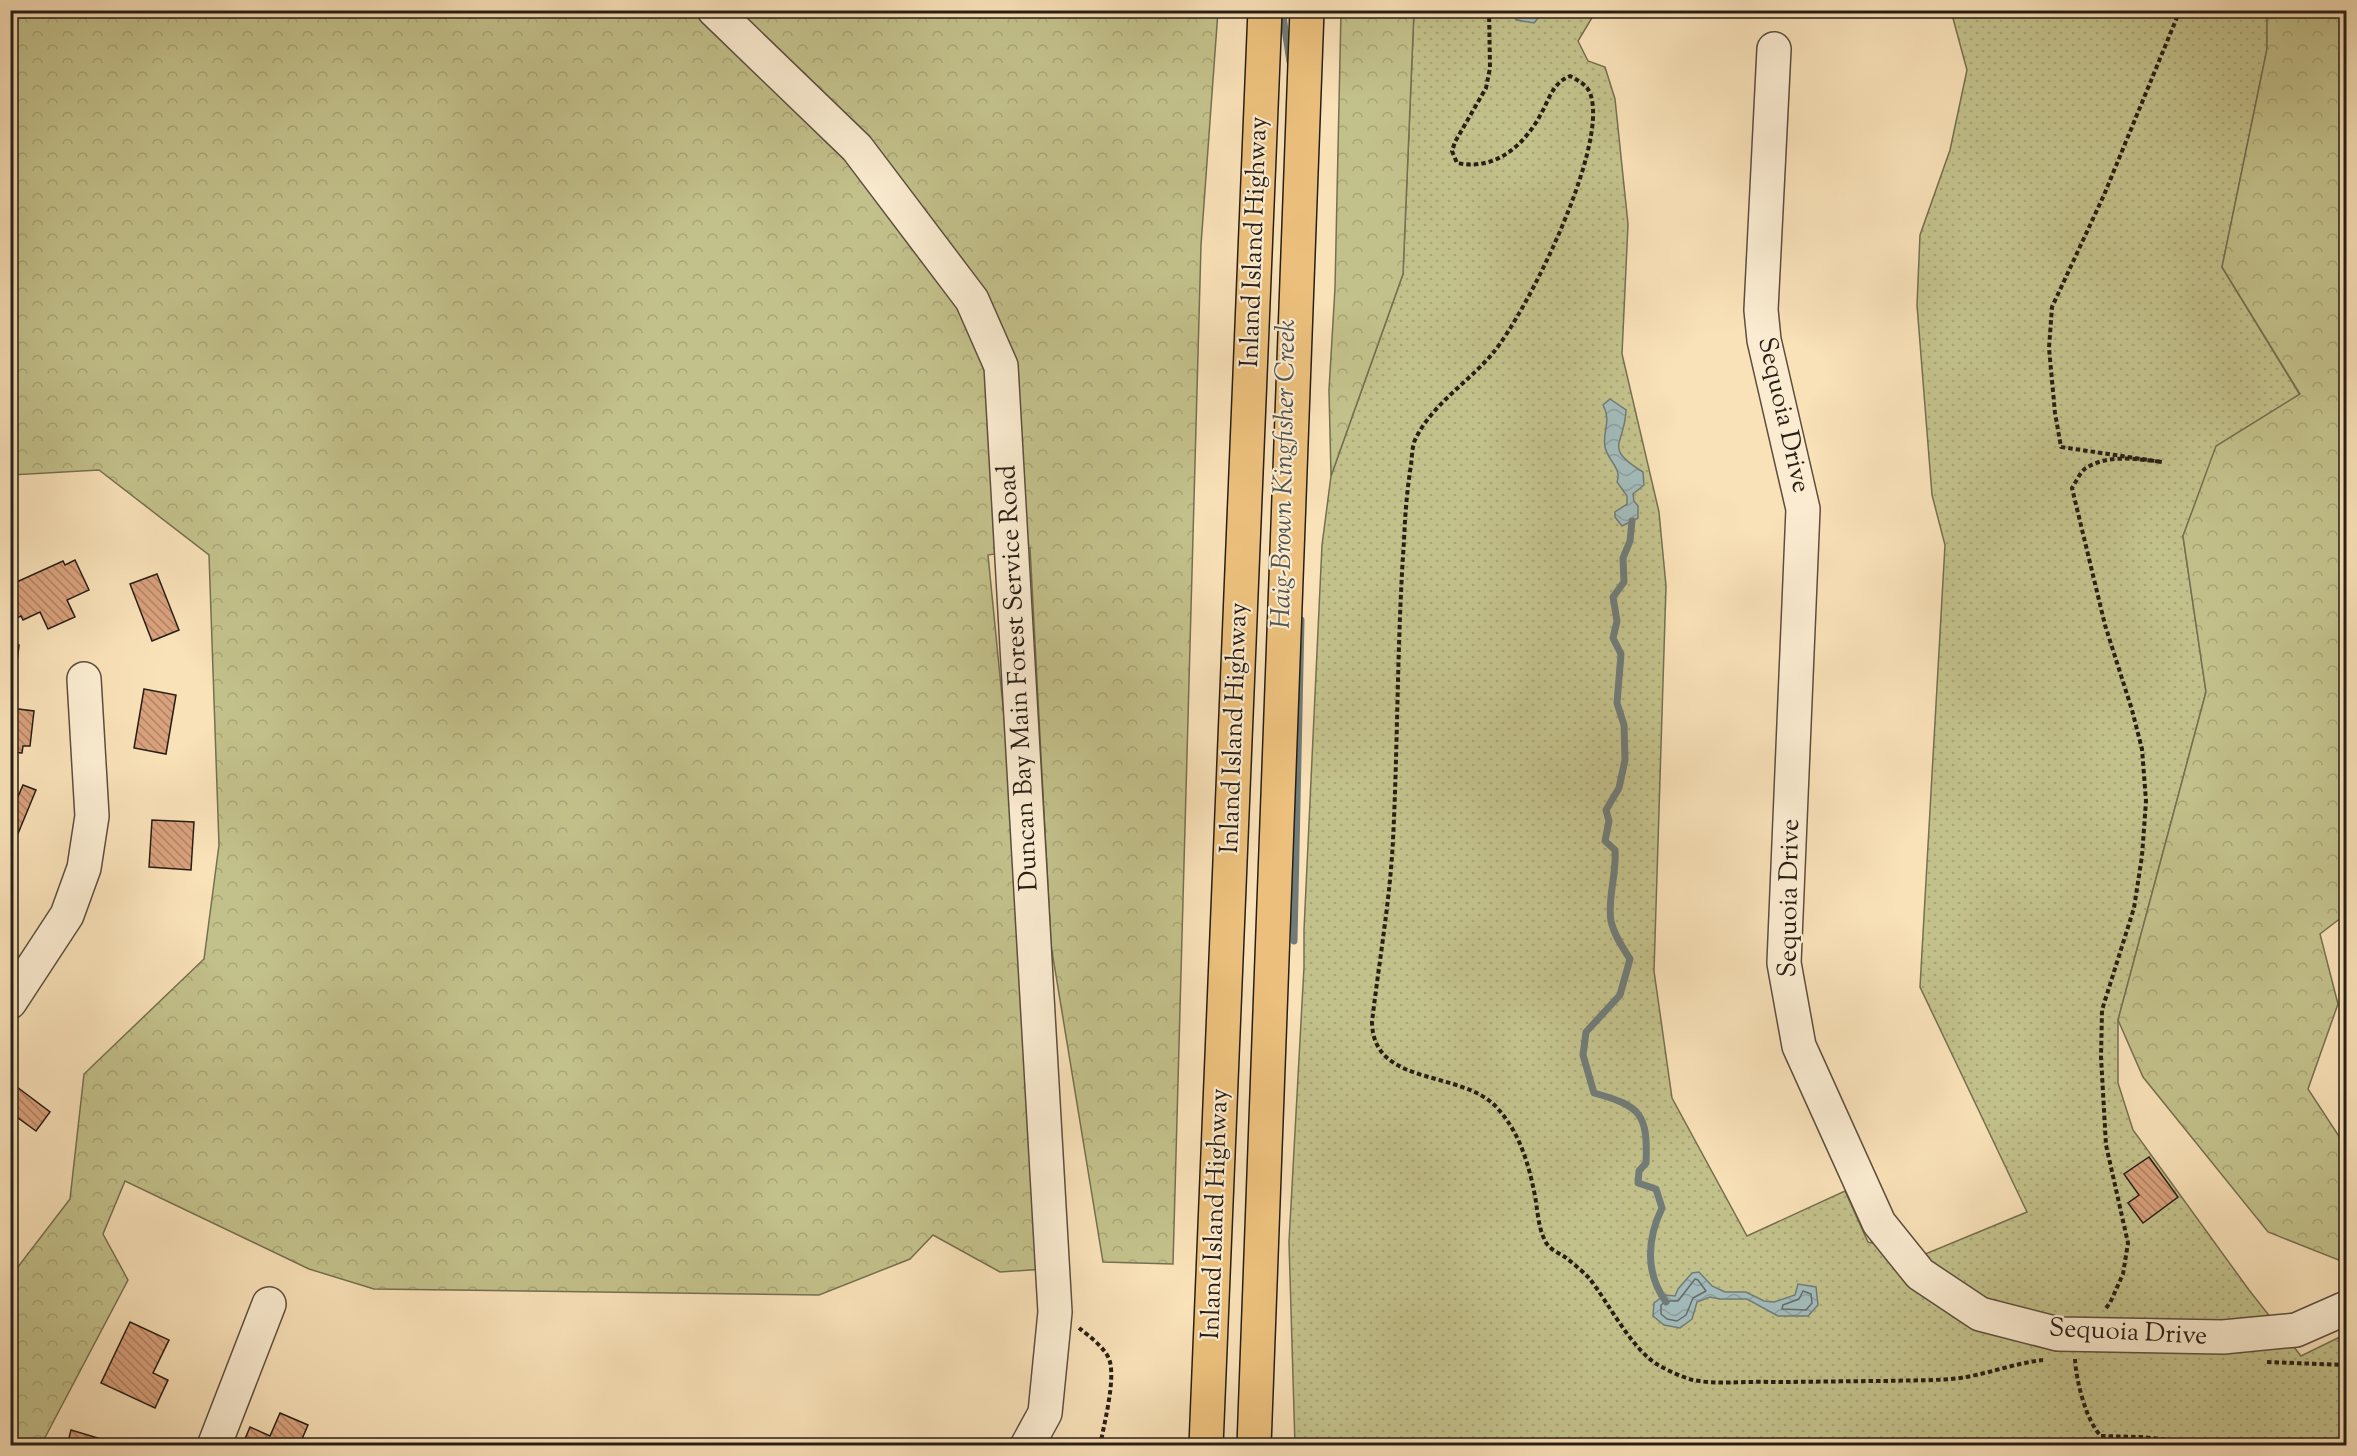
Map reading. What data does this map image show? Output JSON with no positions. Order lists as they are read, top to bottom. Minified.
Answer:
{"streets":{"highway":["Inland Island Highway"],"street":["Sequoia Drive","Duncan Bay Main Forest Service Road"]},"water":["Haig-Brown Kingfisher Creek"]}
